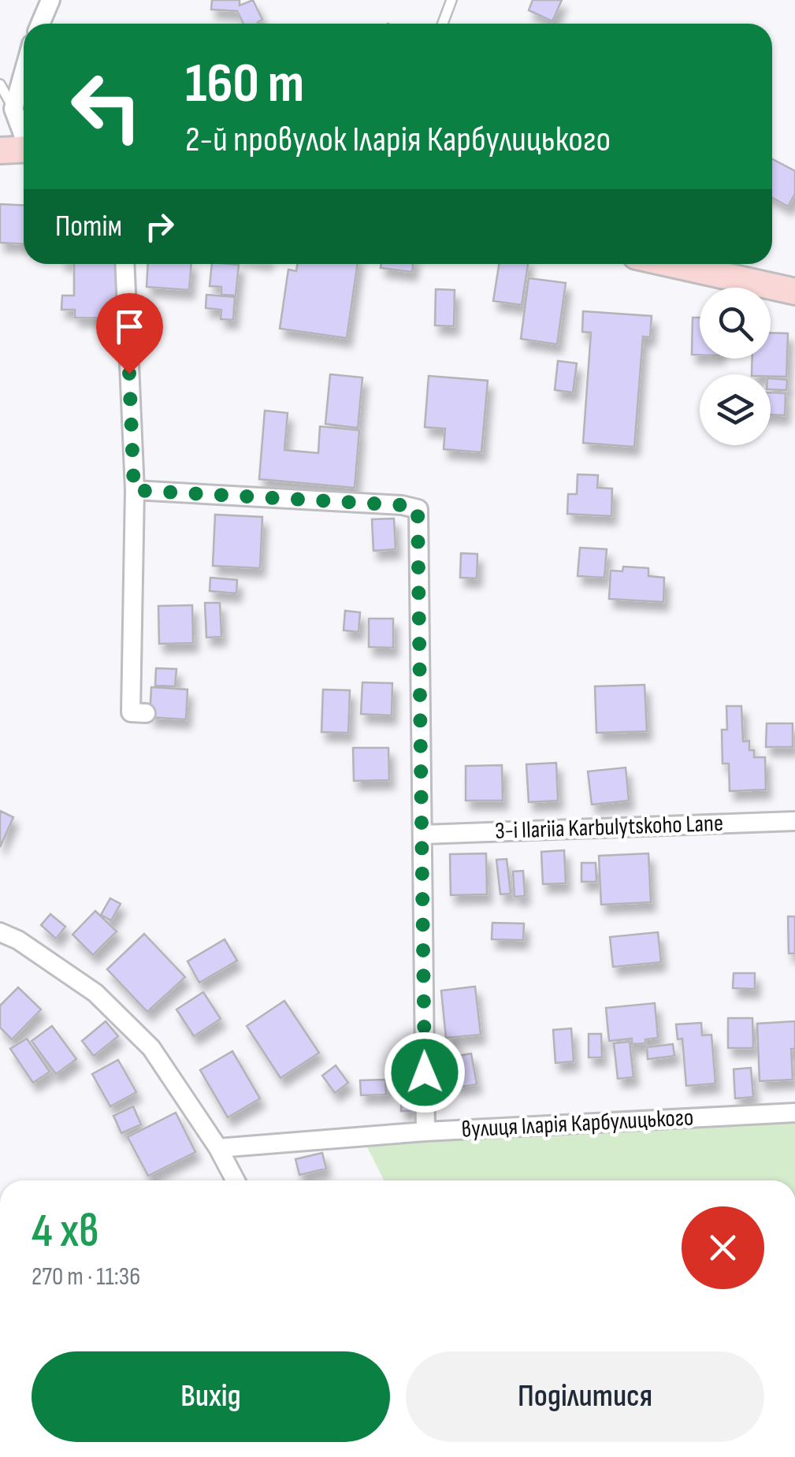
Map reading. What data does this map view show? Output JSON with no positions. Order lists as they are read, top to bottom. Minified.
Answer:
{"streets":{"street":["3-i Ilariia Karbulytskoho Lane","вулиця Іларія Карбулицького"]},"page":{"turn":["160 m","2-й провулок Іларія Карбулицького"],"then":"Потім","heading":["4 хв","270 m · 11:36"],"buttons":["Вихід","Поділитися"]}}
